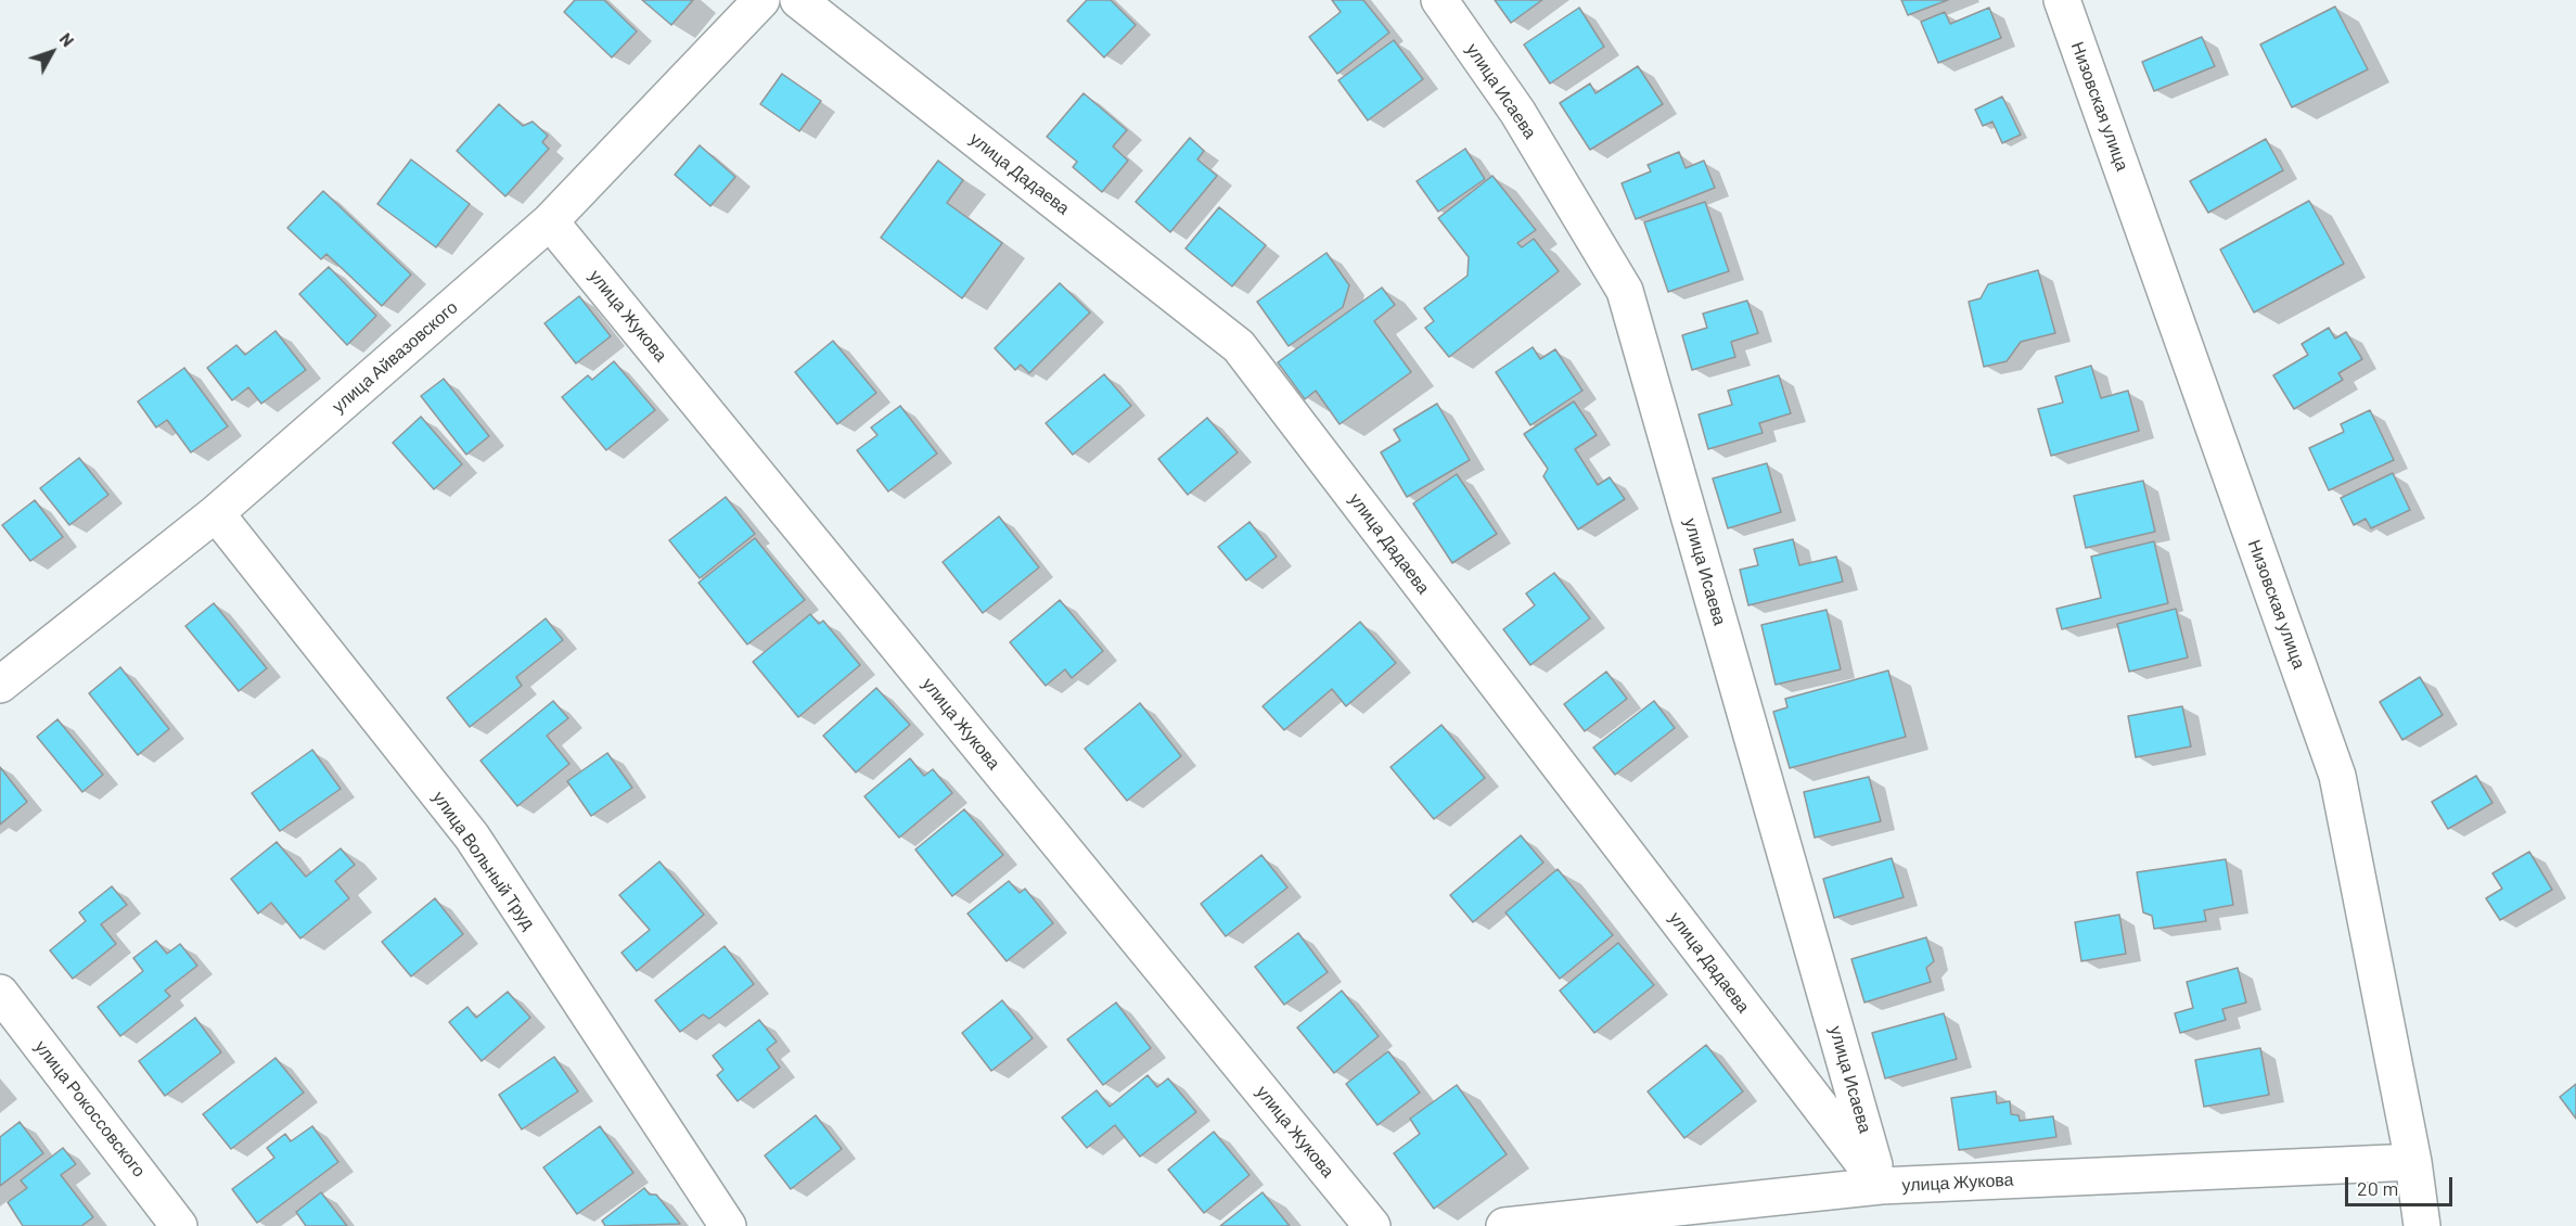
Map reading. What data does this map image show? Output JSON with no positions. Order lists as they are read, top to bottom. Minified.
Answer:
{"streets":{"street":["улица Исаева","Низовская улица","улица Дадаева","улица Жукова","улица Айвазовского","улица Вольный Труд","улица Рокоссовского"]},"crossings":[["улица Исаева","улица Дадаева"],["улица Исаева","улица Жукова"],["Низовская улица","улица Жукова"],["улица Дадаева","улица Жукова"],["улица Жукова","улица Айвазовского"],["улица Айвазовского","улица Вольный Труд"]],"scale_bar":"20 m","north":"top right"}
